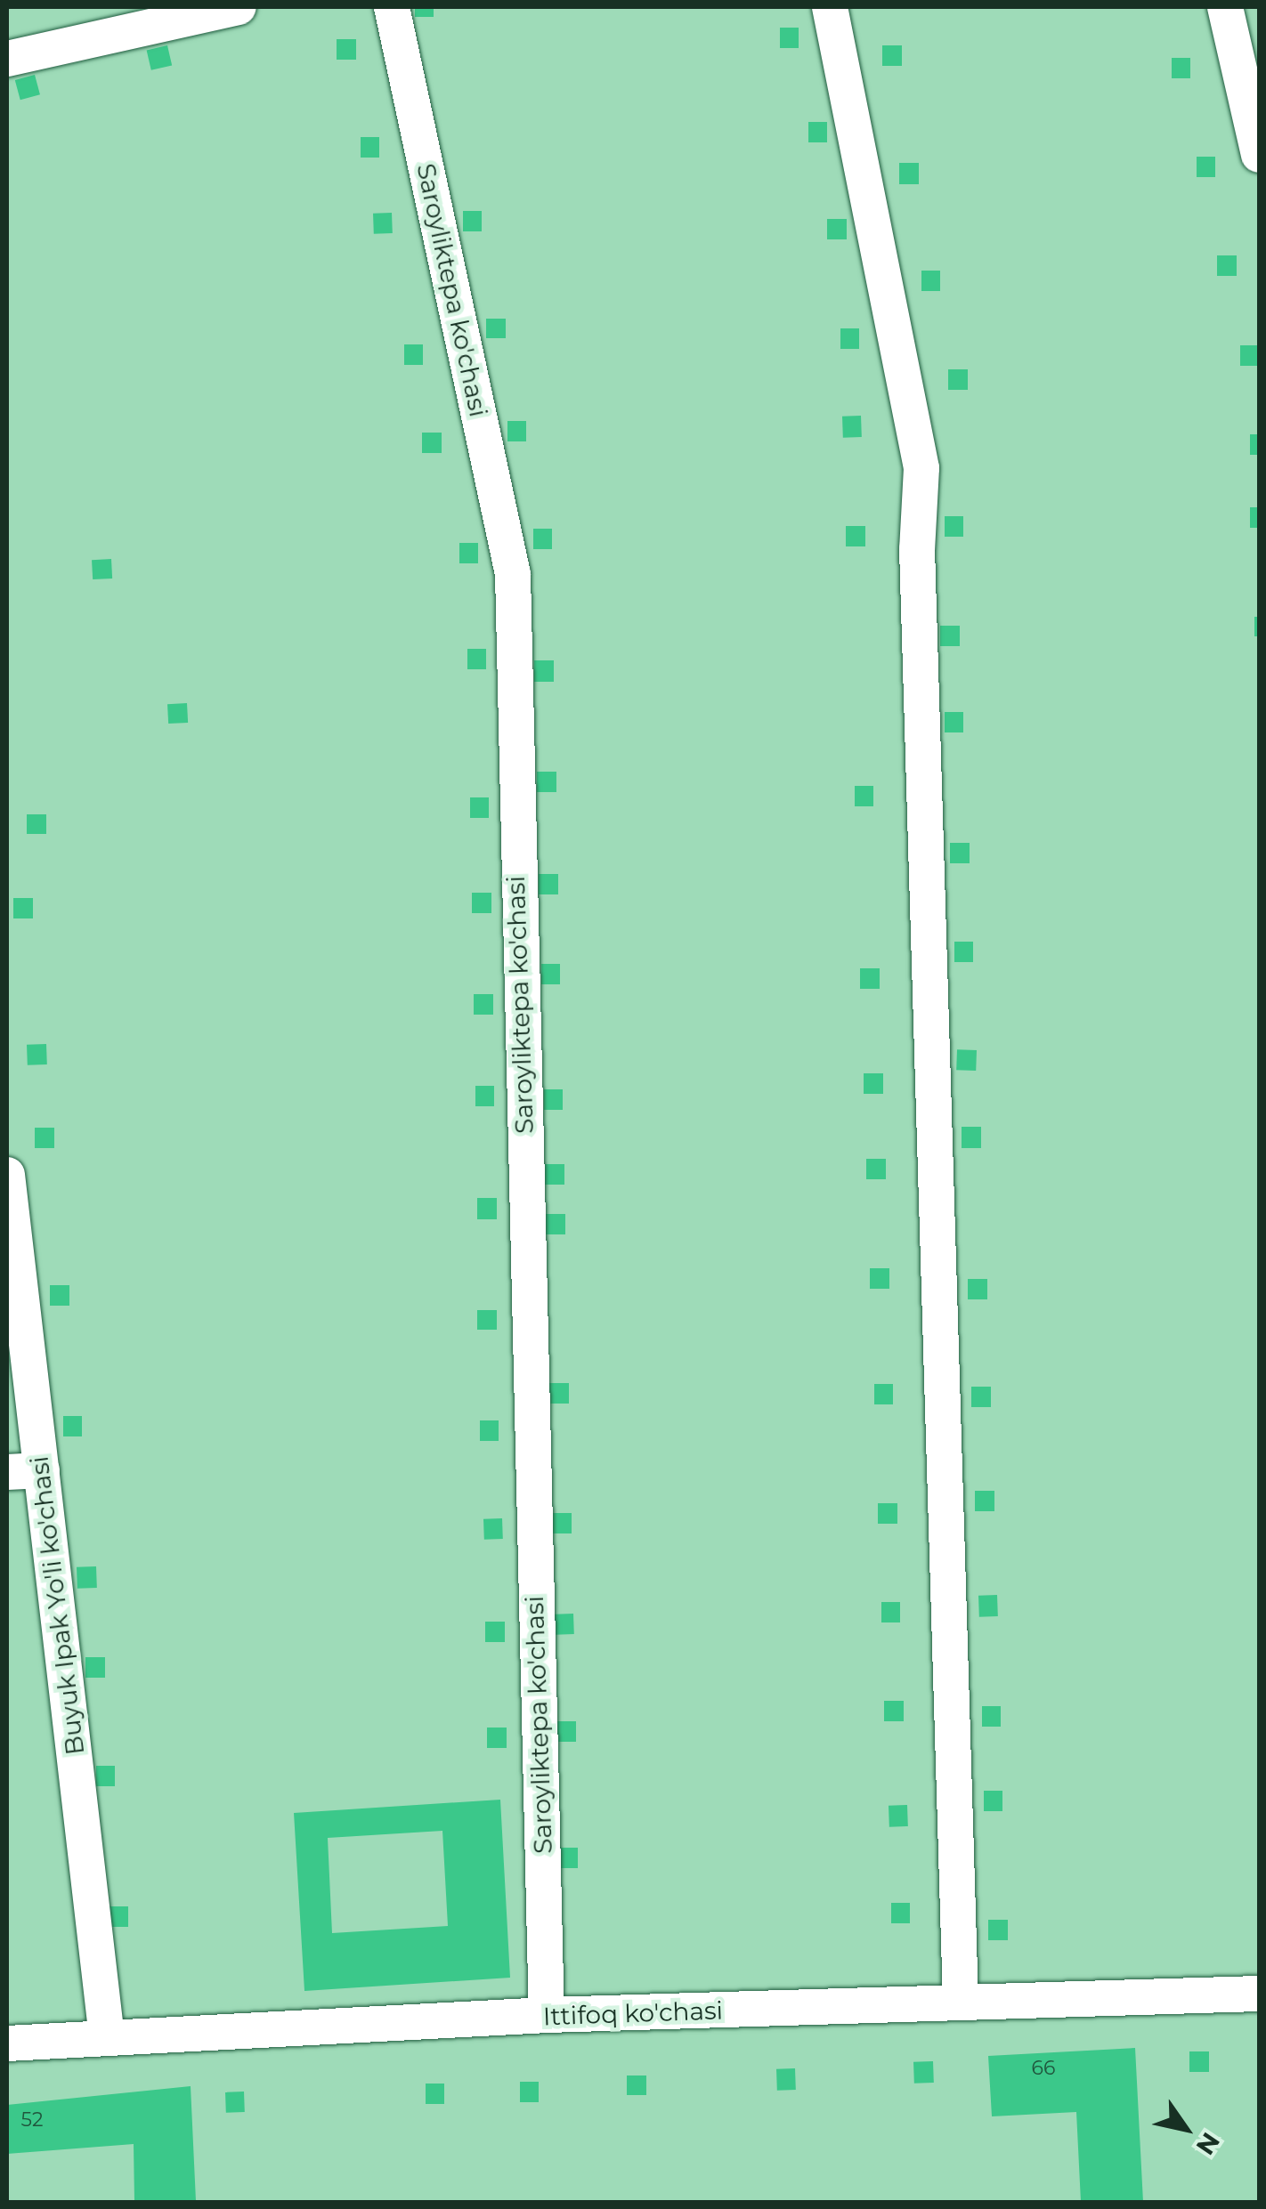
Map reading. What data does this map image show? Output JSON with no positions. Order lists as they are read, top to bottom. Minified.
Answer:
{"streets":{"street":["Saroyliktepa ko'chasi","Buyuk Ipak Yo'li ko'chasi","Ittifoq ko'chasi"]},"crossings":[["Saroyliktepa ko'chasi","Ittifoq ko'chasi"],["Buyuk Ipak Yo'li ko'chasi","Ittifoq ko'chasi"]],"house_numbers":["66","52"],"north":"bottom right"}
